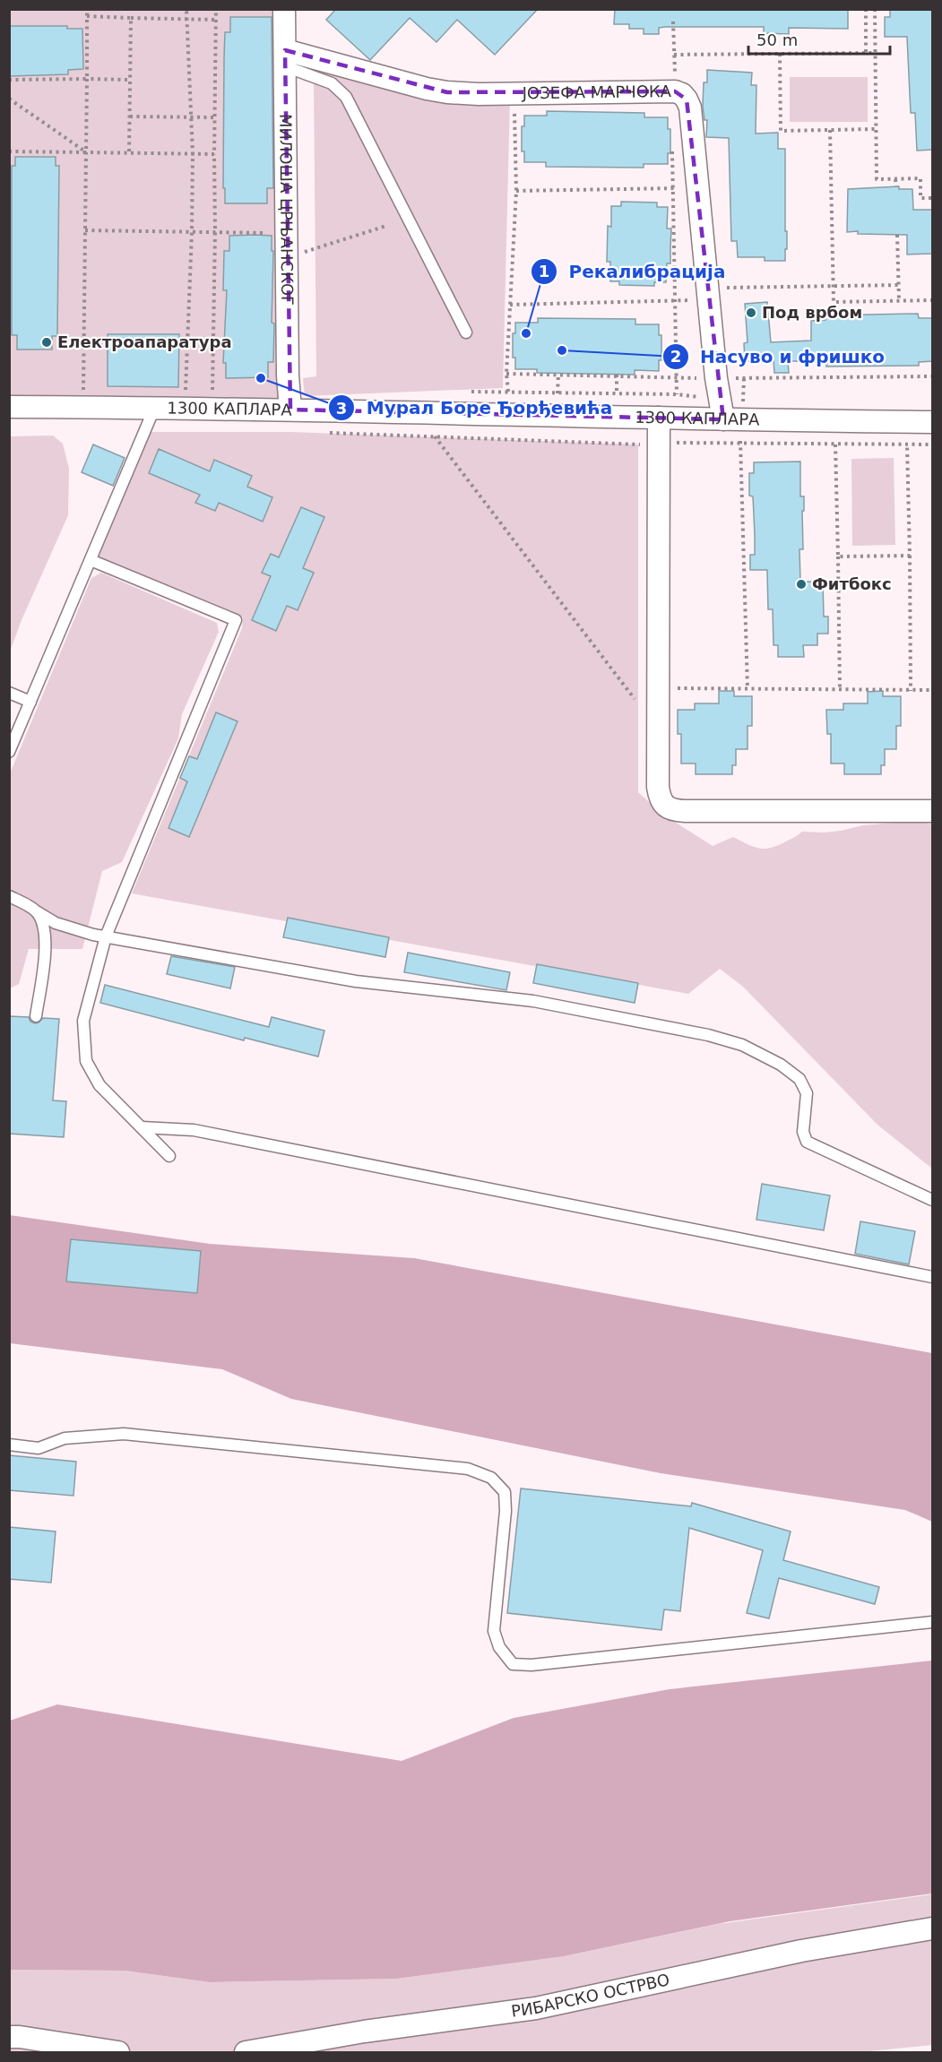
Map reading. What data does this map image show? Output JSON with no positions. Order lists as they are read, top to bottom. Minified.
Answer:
{"streets":{"street":["ЈОЗЕФА МАРЧОКА","МИЛОША ЦРЊАНСКОГ","1300 КАПЛАРА","РИБАРСКО ОСТРВО"]},"crossings":[["ЈОЗЕФА МАРЧОКА","МИЛОША ЦРЊАНСКОГ"],["ЈОЗЕФА МАРЧОКА","1300 КАПЛАРА"],["МИЛОША ЦРЊАНСКОГ","1300 КАПЛАРА"]],"places":["Под врбом","Рекалибрација","Електроапаратура","Насуво и фришко","Мурал Боре Ђорђевића","Фитбокс"],"scale_bar":"50 m"}
